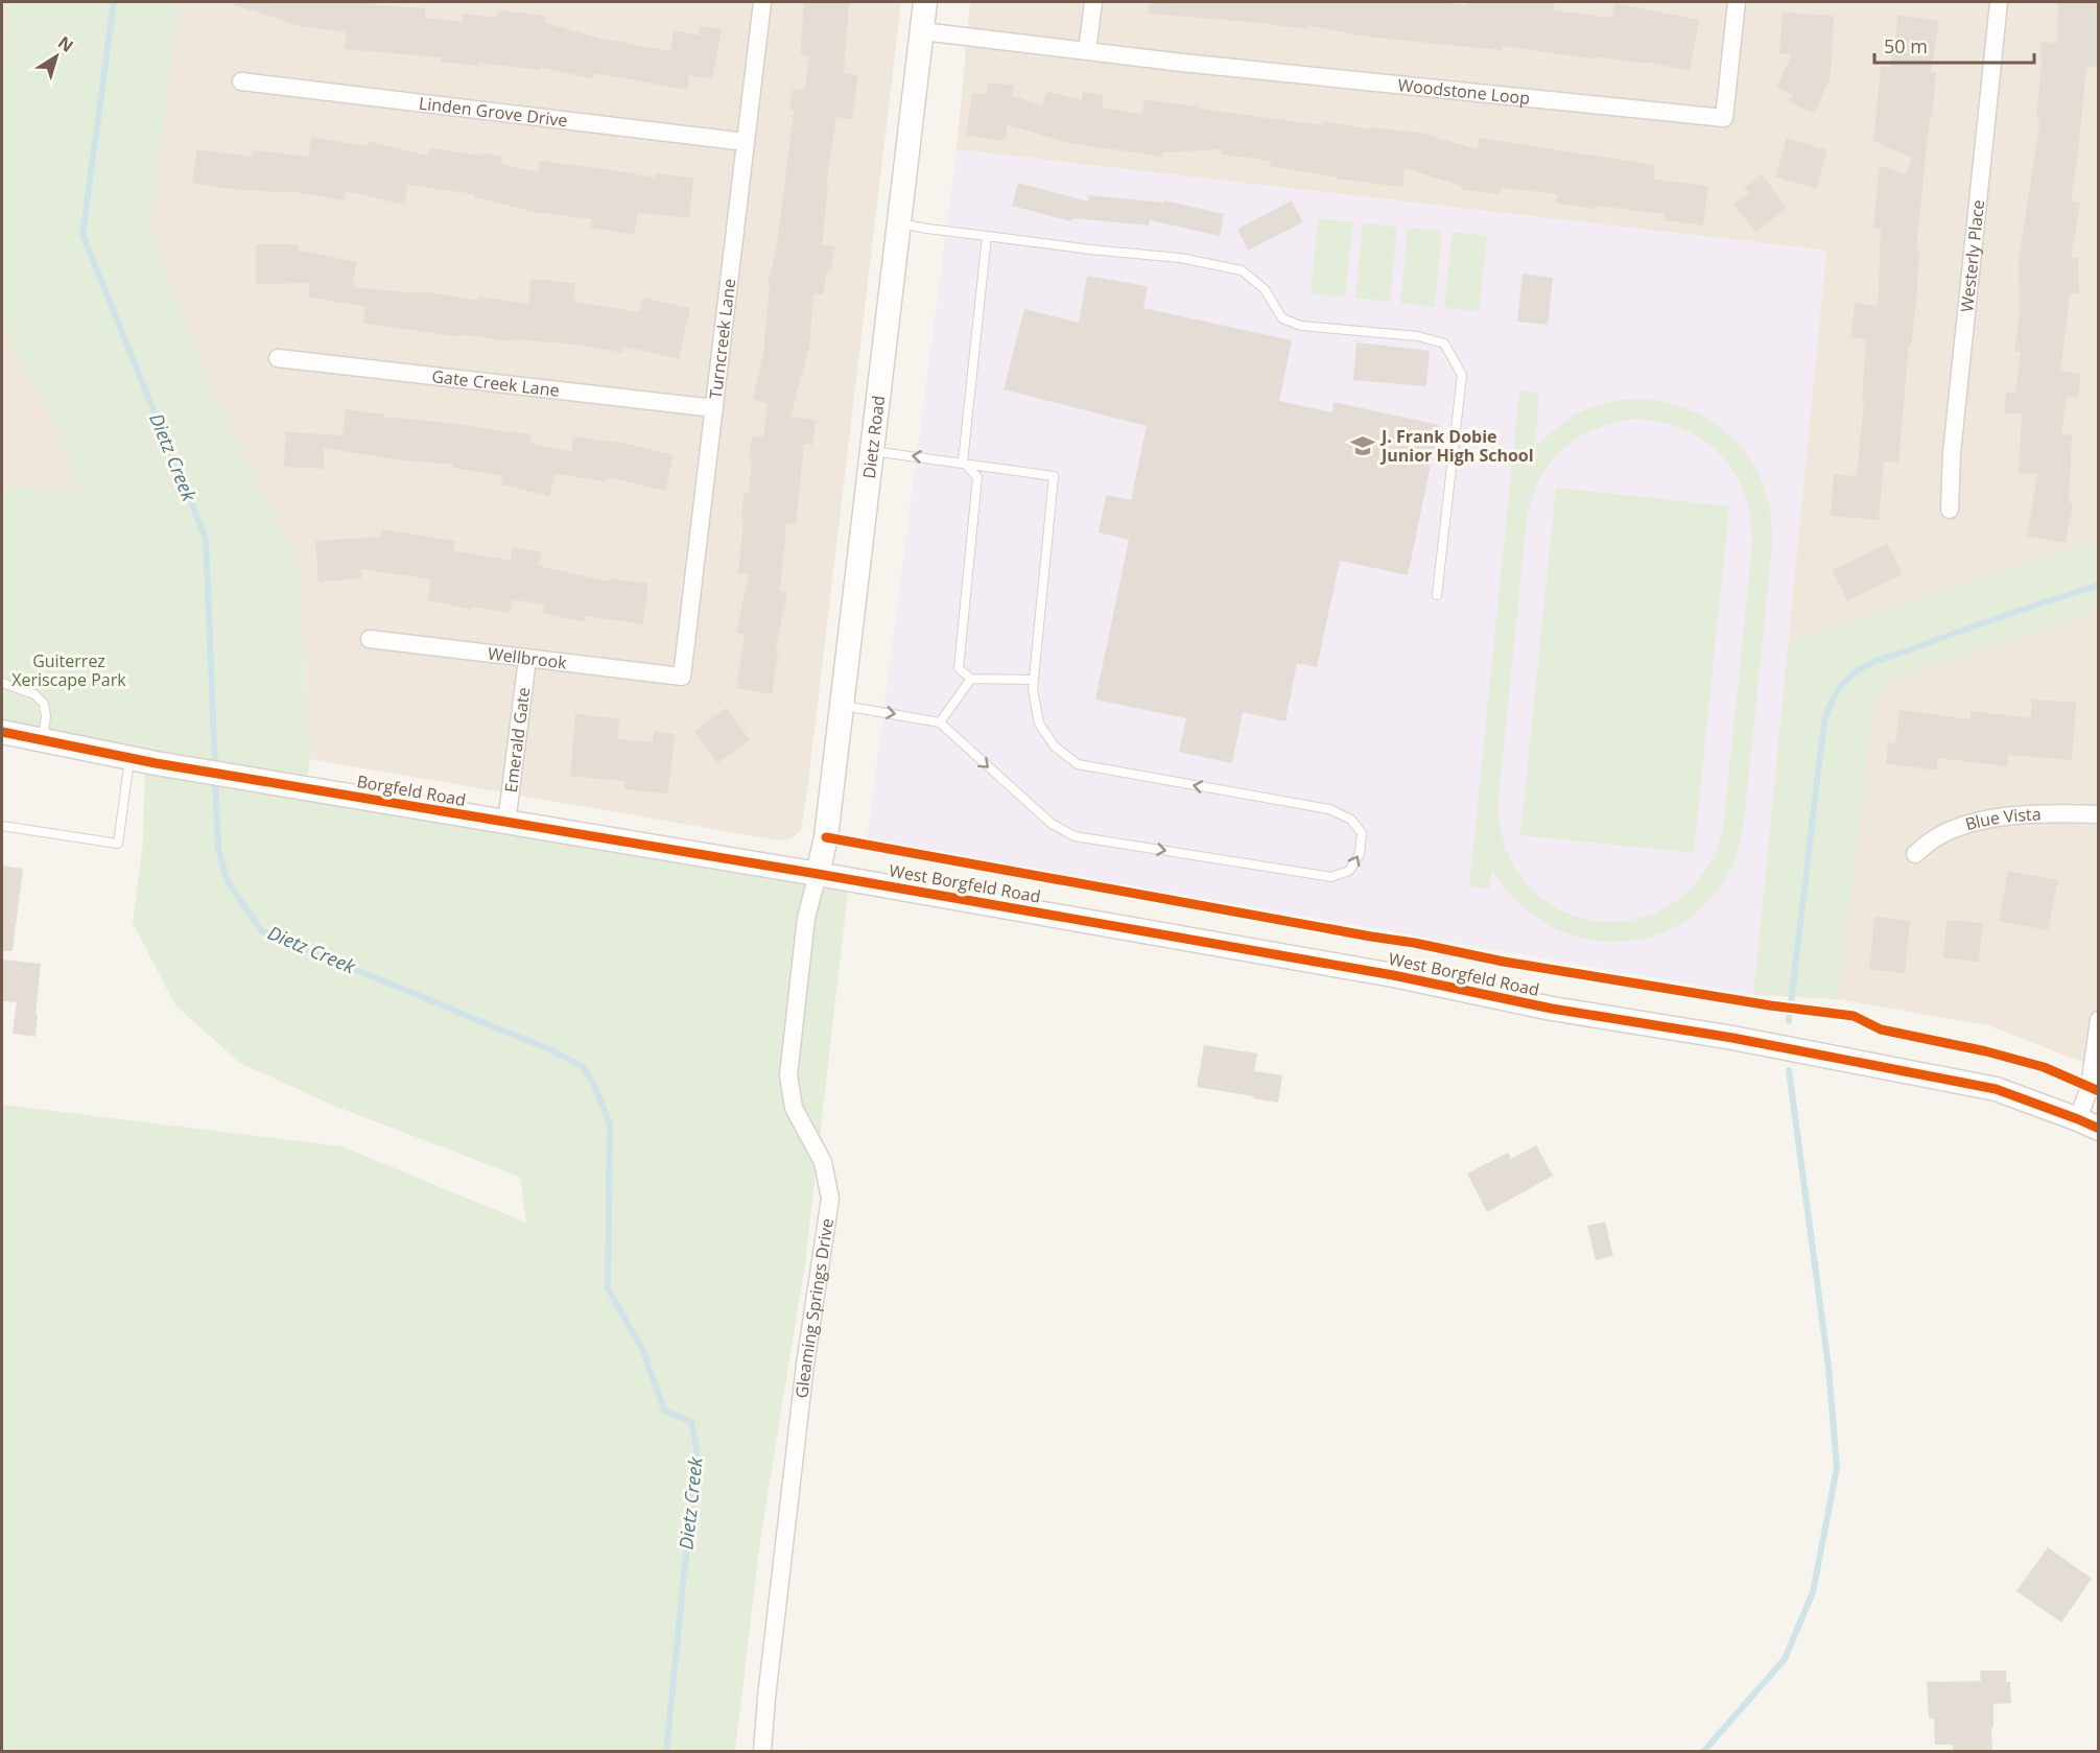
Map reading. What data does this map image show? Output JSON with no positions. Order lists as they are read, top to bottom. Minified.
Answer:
{"streets":{"street":["Woodstone Loop","Linden Grove Drive","Westerly Place","Turncreek Lane","Gate Creek Lane","Dietz Road","Wellbrook","Emerald Gate","Borgfeld Road","Blue Vista","West Borgfeld Road","Gleaming Springs Drive"]},"crossings":[["Woodstone Loop","Dietz Road"],["Linden Grove Drive","Turncreek Lane"],["Turncreek Lane","Gate Creek Lane"],["Turncreek Lane","Wellbrook"],["Dietz Road","Borgfeld Road"],["Dietz Road","West Borgfeld Road"],["Dietz Road","Gleaming Springs Drive"],["Wellbrook","Emerald Gate"],["Emerald Gate","Borgfeld Road"],["Borgfeld Road","West Borgfeld Road"],["Borgfeld Road","Gleaming Springs Drive"],["West Borgfeld Road","Gleaming Springs Drive"]],"water":["Dietz Creek"],"parks":["Guiterrez Xeriscape Park"],"places":{"school or university":["J. Frank Dobie Junior High School"]},"scale_bar":"50 m","north":"top right"}
